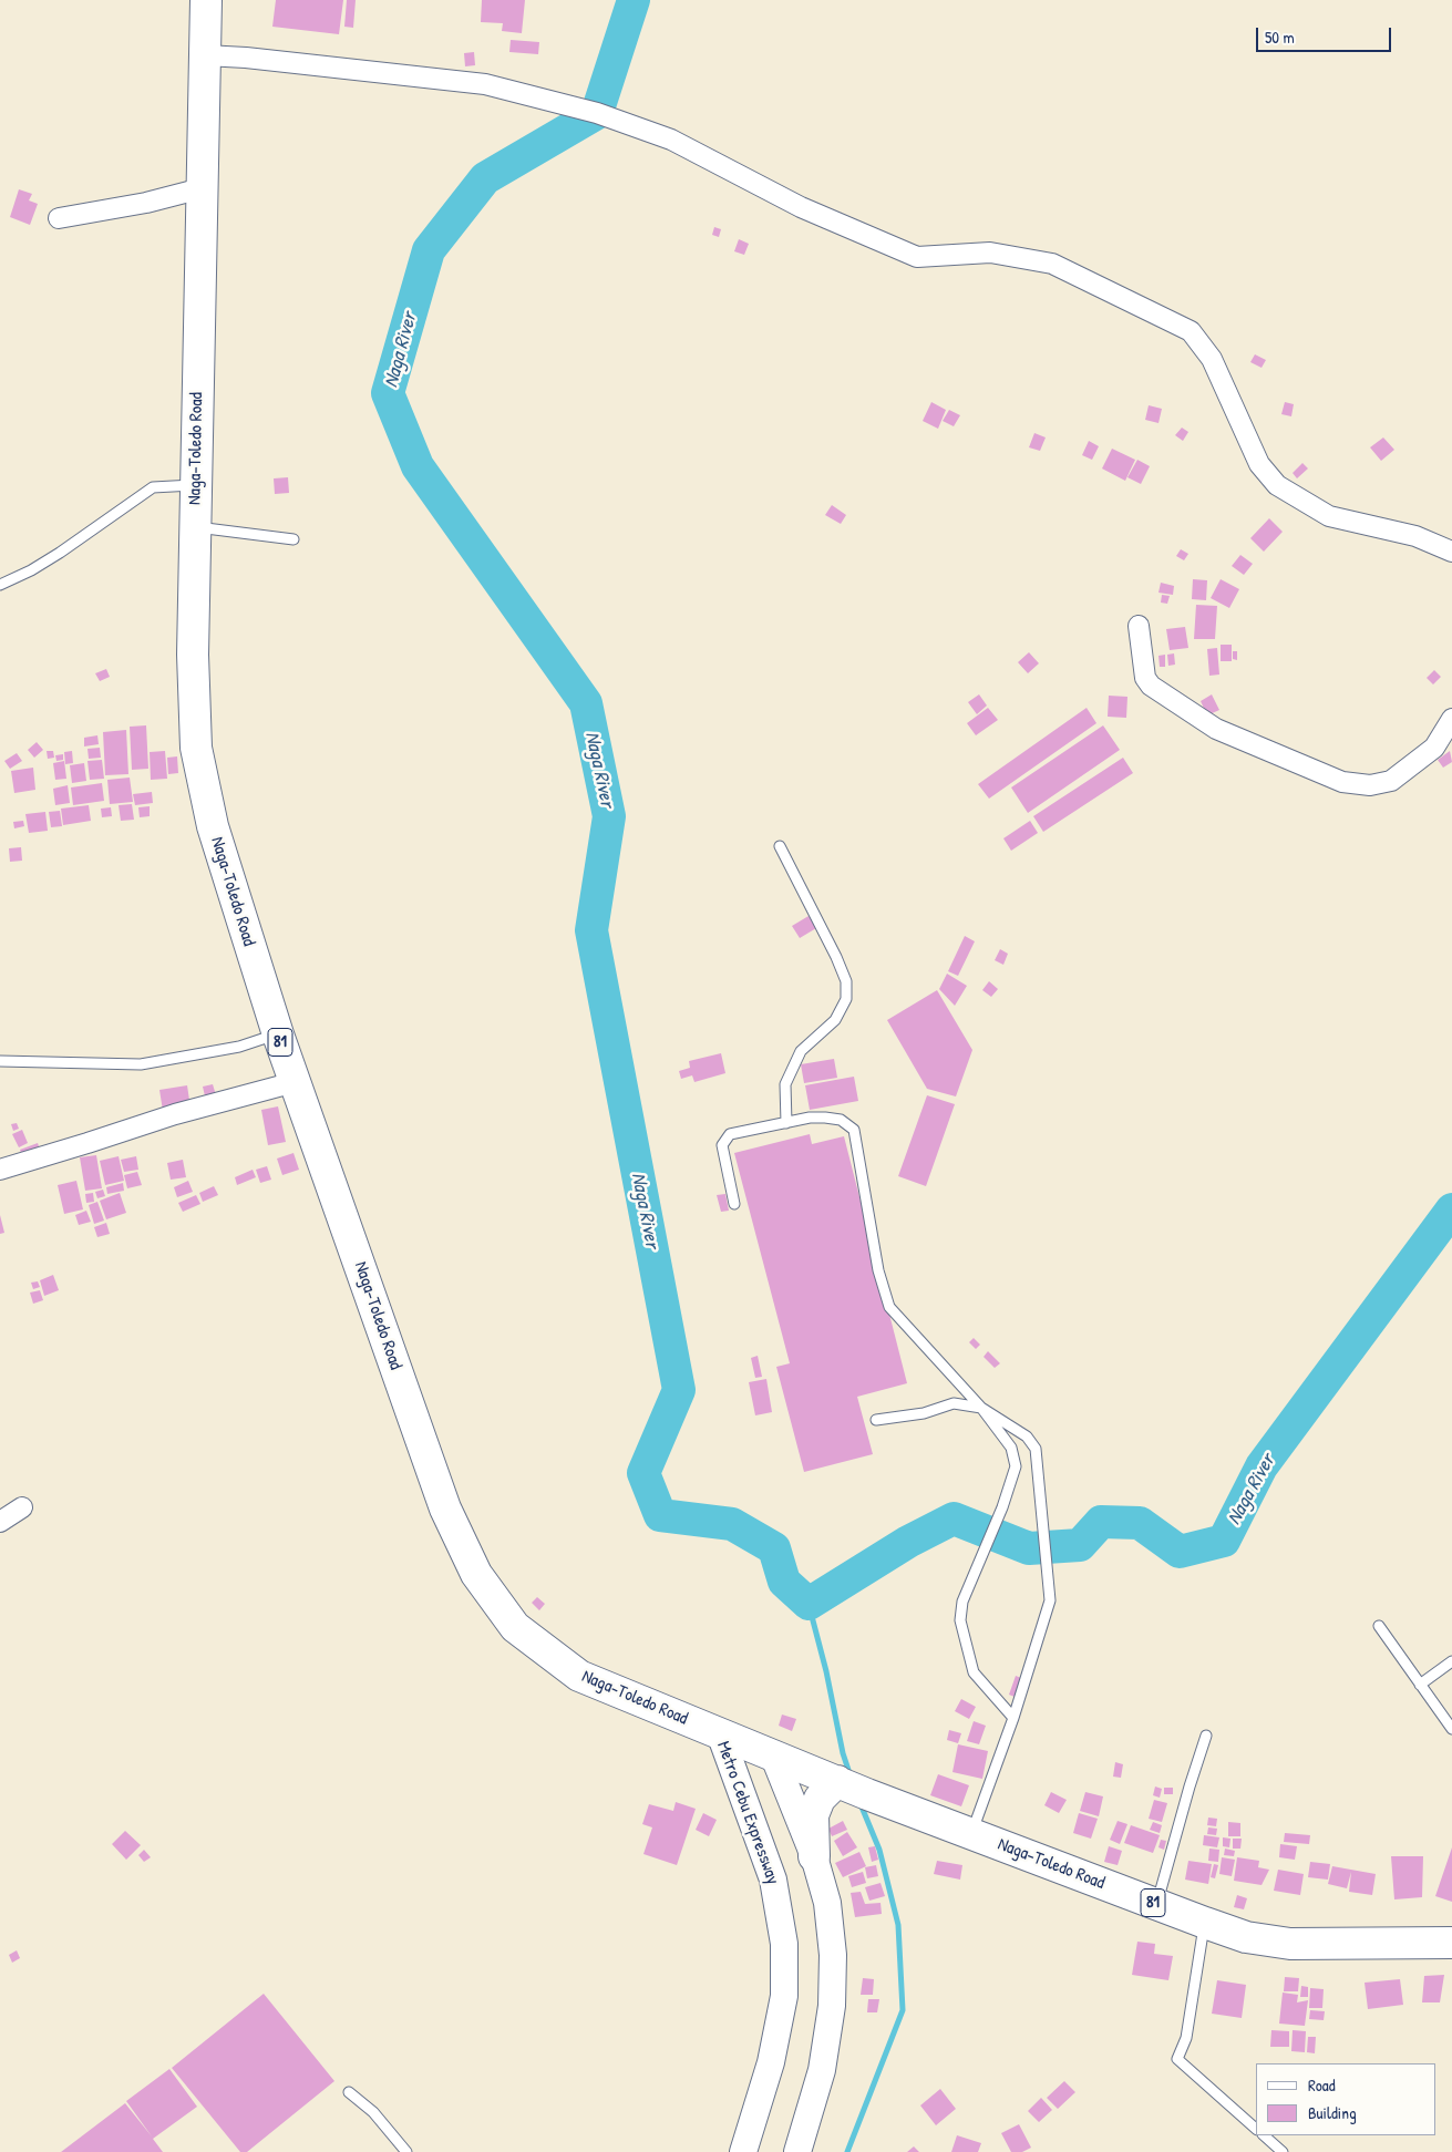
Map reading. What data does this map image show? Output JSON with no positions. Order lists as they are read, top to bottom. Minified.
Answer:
{"streets":{"highway":["Naga-Toledo Road","81"],"main road":["Metro Cebu Expressway"]},"crossings":[["Naga-Toledo Road","Metro Cebu Expressway"]],"water":["Naga River"],"legend":["Road","Building"],"scale_bar":"50 m"}
